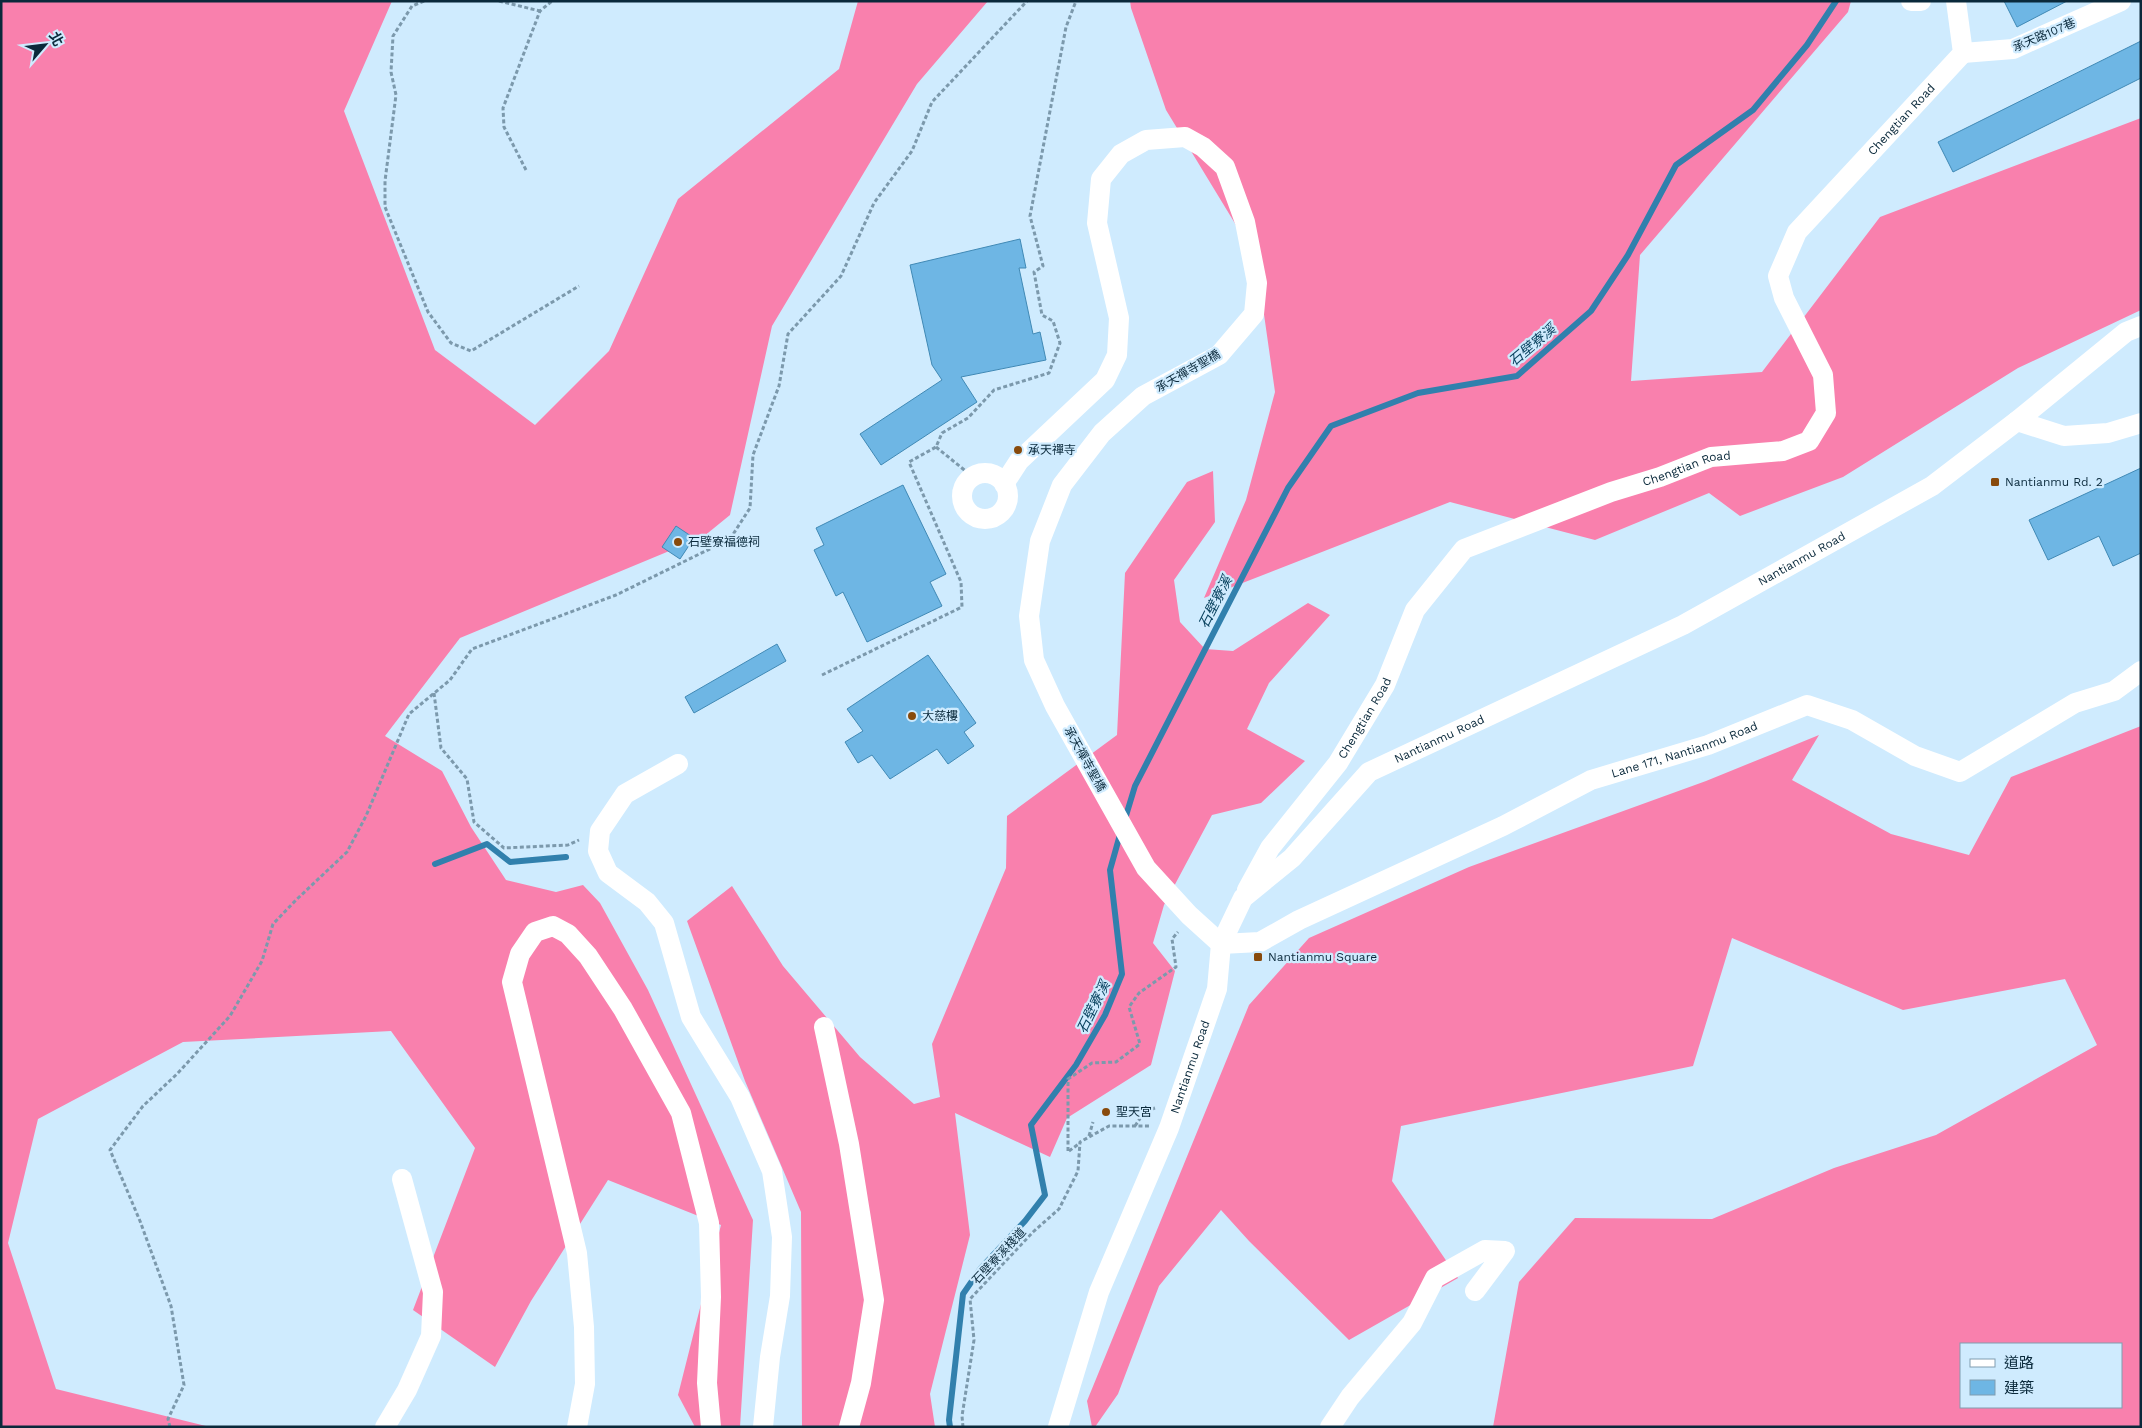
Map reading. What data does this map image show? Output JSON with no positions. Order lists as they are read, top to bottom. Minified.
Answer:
{"streets":{"street":["承天路107巷","Chengtian Road","承天禪寺聖橋","Nantianmu Road","Lane 171, Nantianmu Road"],"path":["石壁寮溪棧道"]},"crossings":[["承天路107巷","Chengtian Road"],["Chengtian Road","Nantianmu Road"],["承天禪寺聖橋","Nantianmu Road"],["承天禪寺聖橋","Lane 171, Nantianmu Road"],["Nantianmu Road","Lane 171, Nantianmu Road"]],"water":["石壁寮溪"],"places":{"other":["承天禪寺","石壁寮福德祠","大慈樓","聖天宮"],"transit":["Nantianmu Rd. 2","Nantianmu Square"]},"legend":["道路","建築"],"north":"top right"}
